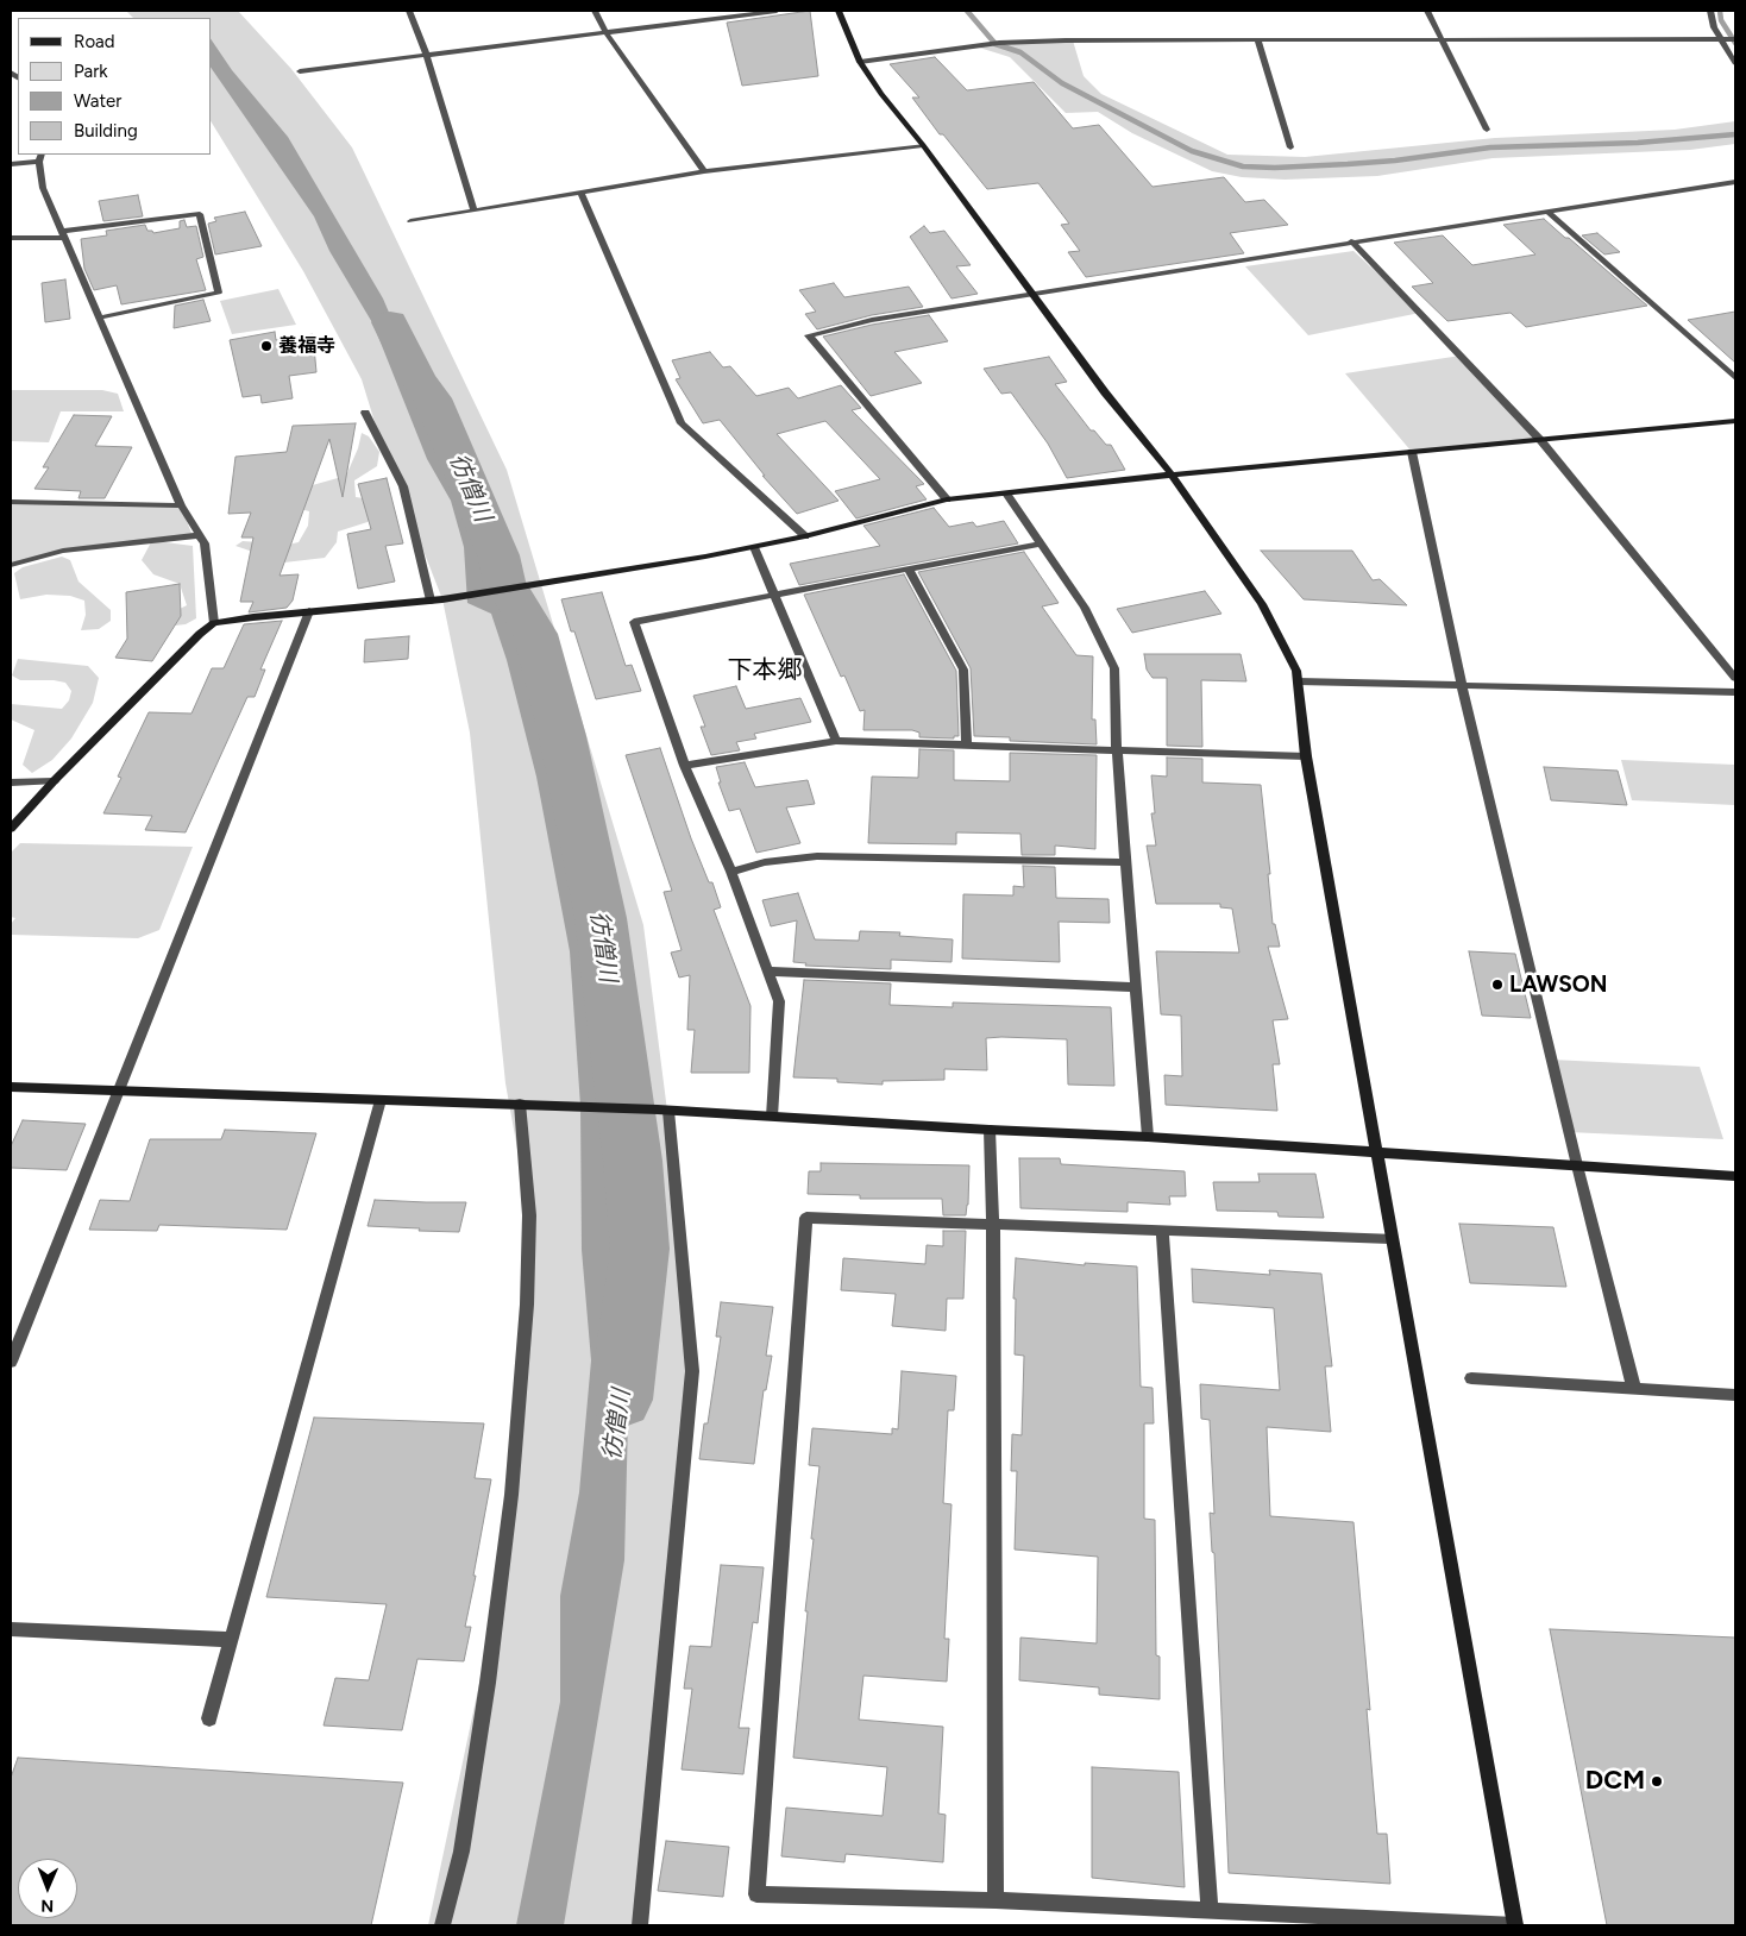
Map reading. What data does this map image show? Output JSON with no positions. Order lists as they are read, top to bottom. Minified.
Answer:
{"districts":["下本郷"],"water":["彷僧川"],"places":["養福寺","LAWSON","DCM"],"legend":["Road","Park","Water","Building"],"north":"bottom"}
